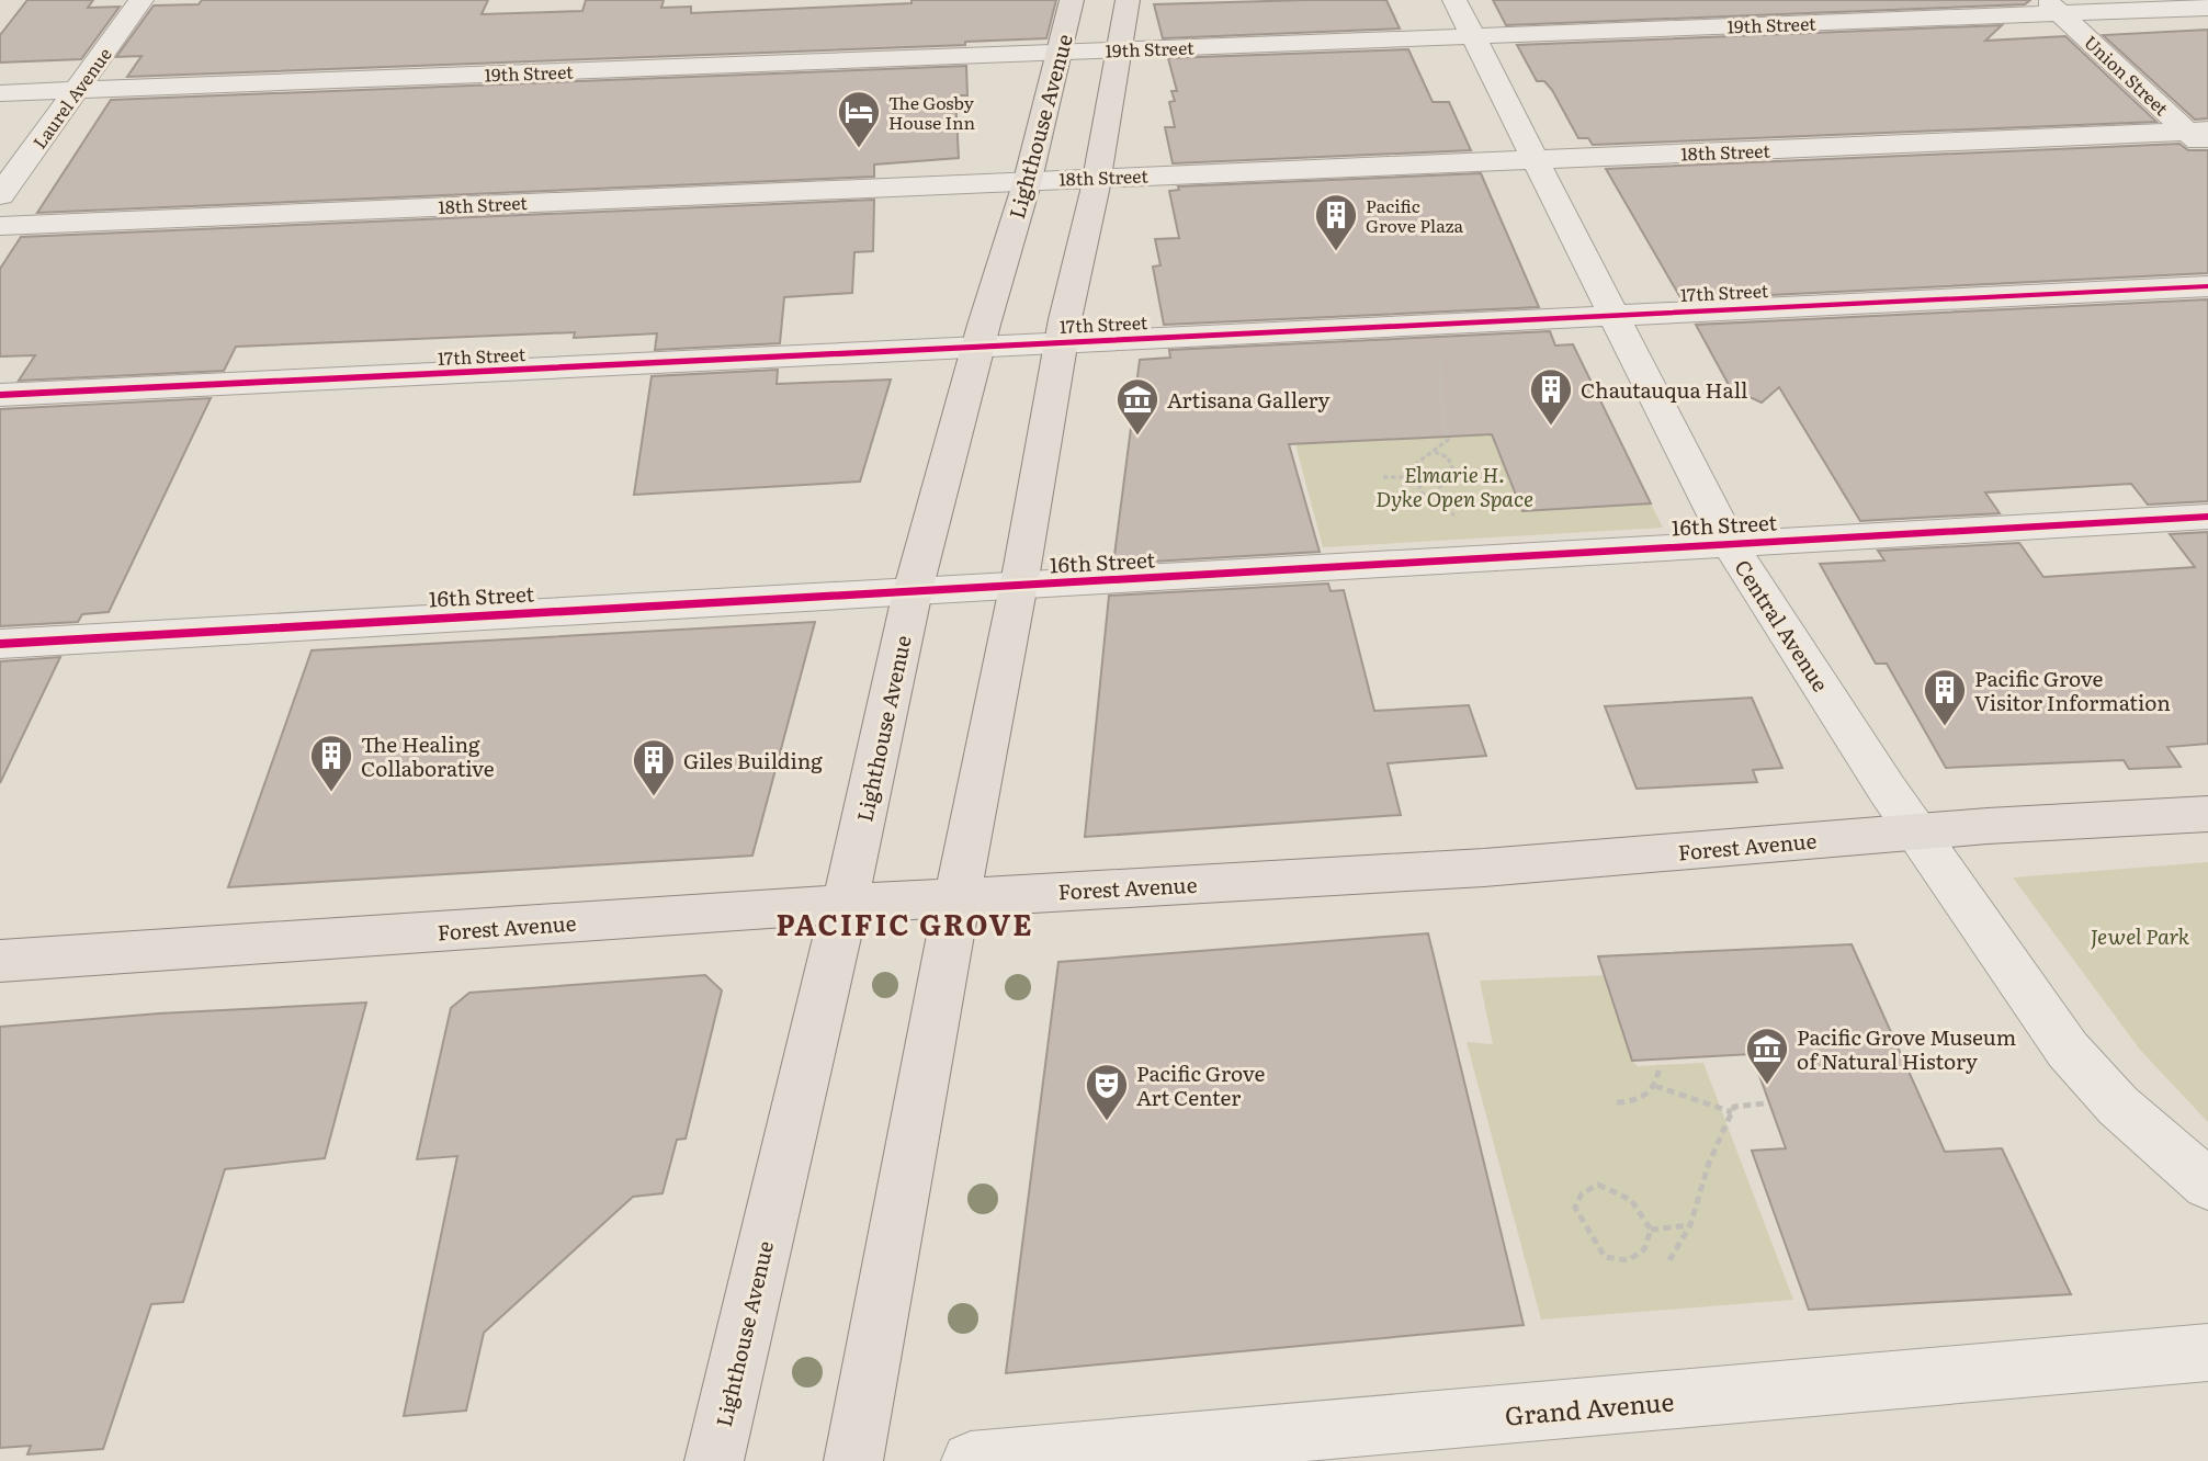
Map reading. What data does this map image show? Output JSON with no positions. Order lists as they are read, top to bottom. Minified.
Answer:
{"streets":{"main road":["Lighthouse Avenue","Forest Avenue"],"street":["19th Street","Union Street","Laurel Avenue","18th Street","17th Street","16th Street","Central Avenue","Grand Avenue"]},"crossings":[["19th Street","Union Street"],["19th Street","Laurel Avenue"],["19th Street","Lighthouse Avenue"],["19th Street","Central Avenue"],["Union Street","18th Street"],["Lighthouse Avenue","18th Street"],["Lighthouse Avenue","17th Street"],["Lighthouse Avenue","16th Street"],["Lighthouse Avenue","Forest Avenue"],["18th Street","Central Avenue"],["17th Street","Central Avenue"],["16th Street","Central Avenue"],["Central Avenue","Forest Avenue"]],"districts":["PACIFIC GROVE"],"parks":["Elmarie H. Dyke Open Space","Jewel Park"],"places":{"hotel":["The Gosby House Inn"],"building":["Pacific Grove Plaza","Chautauqua Hall","Pacific Grove Visitor Information","The Healing Collaborative","Giles Building"],"museum":["Artisana Gallery","Pacific Grove Museum of Natural History"],"theatre":["Pacific Grove Art Center"]}}
